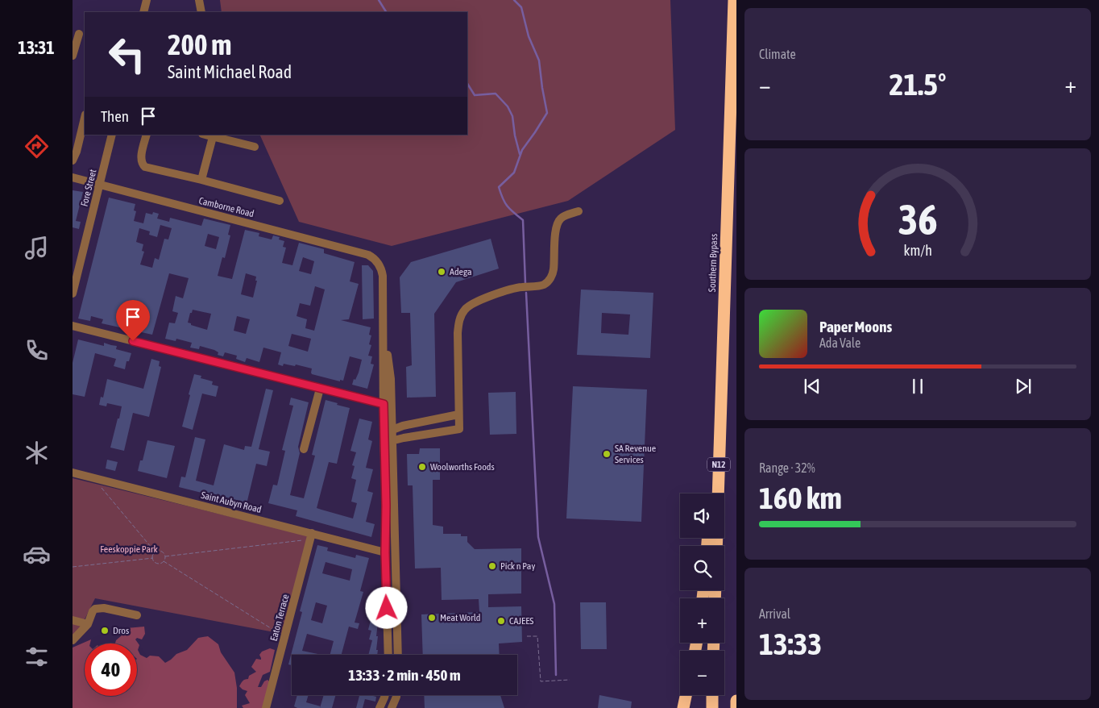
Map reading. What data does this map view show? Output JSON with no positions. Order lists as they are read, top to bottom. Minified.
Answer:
{"streets":{"highway":["Southern Bypass","N12"],"street":["Fore Street","Camborne Road","Saint Aubyn Road","Eaton Terrace"]},"crossings":[["Fore Street","Camborne Road"],["Saint Aubyn Road","Eaton Terrace"]],"parks":["Feeskoppie Park"],"places":["Adega","SA Revenue Services","Woolworths Foods","Pick n Pay","Meat World","CAJEES","Dros"],"page":{"tabs":"13:31","tile":["Climate",["Range · 32%","160 km"],["Arrival","13:33"]],"turn":["200 m","Saint Michael Road"],"heat":["−","21.5°","+"],"then":"Then","song":["Paper Moons","Ada Vale"],"map_buttons":["+","−"],"limit":"40","trip":"13:33 · 2 min · 450 m","gauge":["36","km/h"]}}
